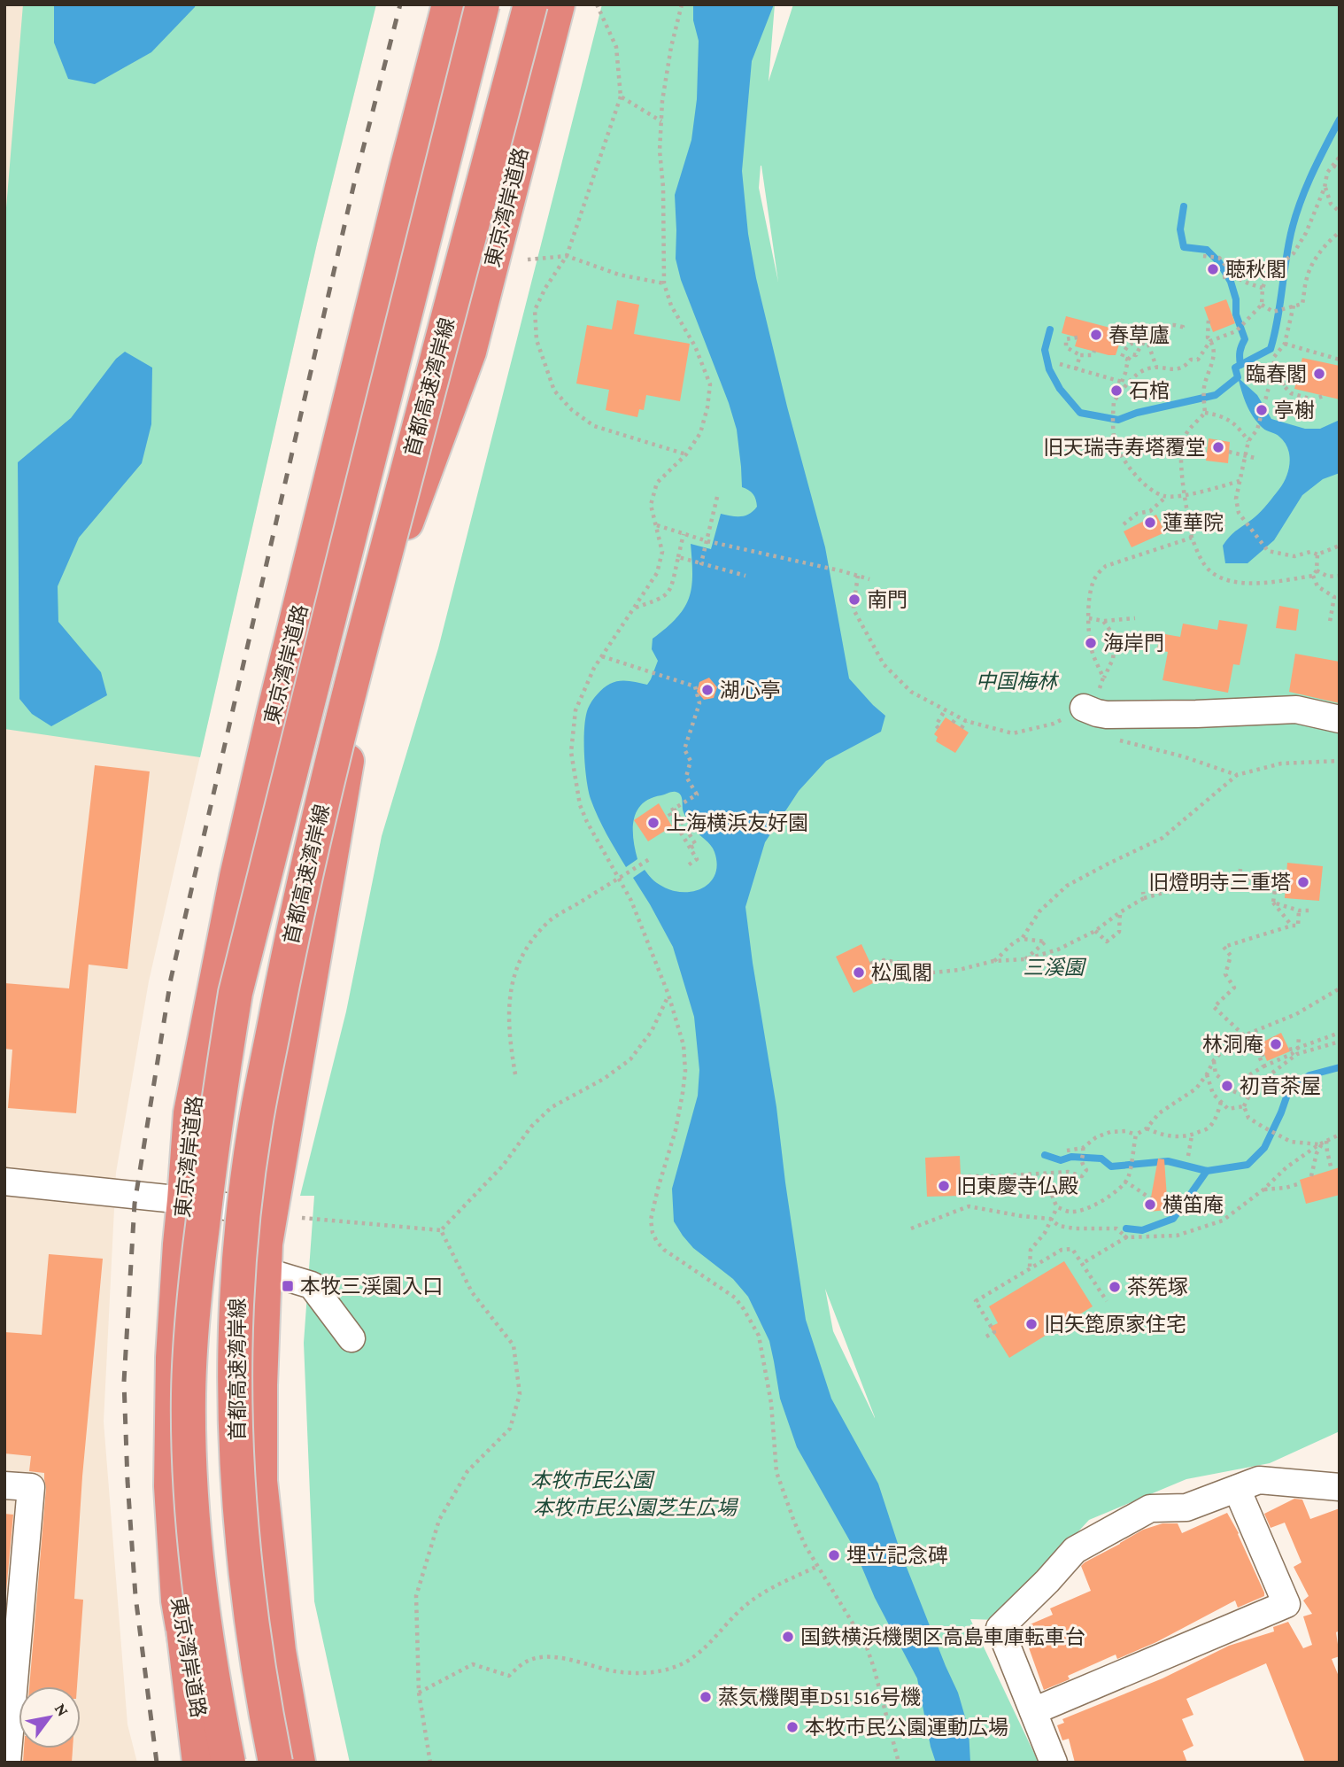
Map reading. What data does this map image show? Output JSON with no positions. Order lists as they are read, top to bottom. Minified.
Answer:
{"streets":{"highway":["東京湾岸道路","首都高速湾岸線"]},"parks":["中国梅林","三溪園","本牧市民公園","本牧市民公園芝生広場"],"places":{"other":["聴秋閣","春草廬","臨春閣","石棺","亭榭","旧天瑞寺寿塔覆堂","蓮華院","南門","海岸門","湖心亭","上海横浜友好園","旧燈明寺三重塔","松風閣","林洞庵","初音茶屋","旧東慶寺仏殿","横笛庵","茶筅塚","旧矢箆原家住宅","埋立記念碑","国鉄横浜機関区高島車庫転車台","蒸気機関車D51 516号機","本牧市民公園運動広場"],"transit":["本牧三渓園入口"]},"north":"top right"}
